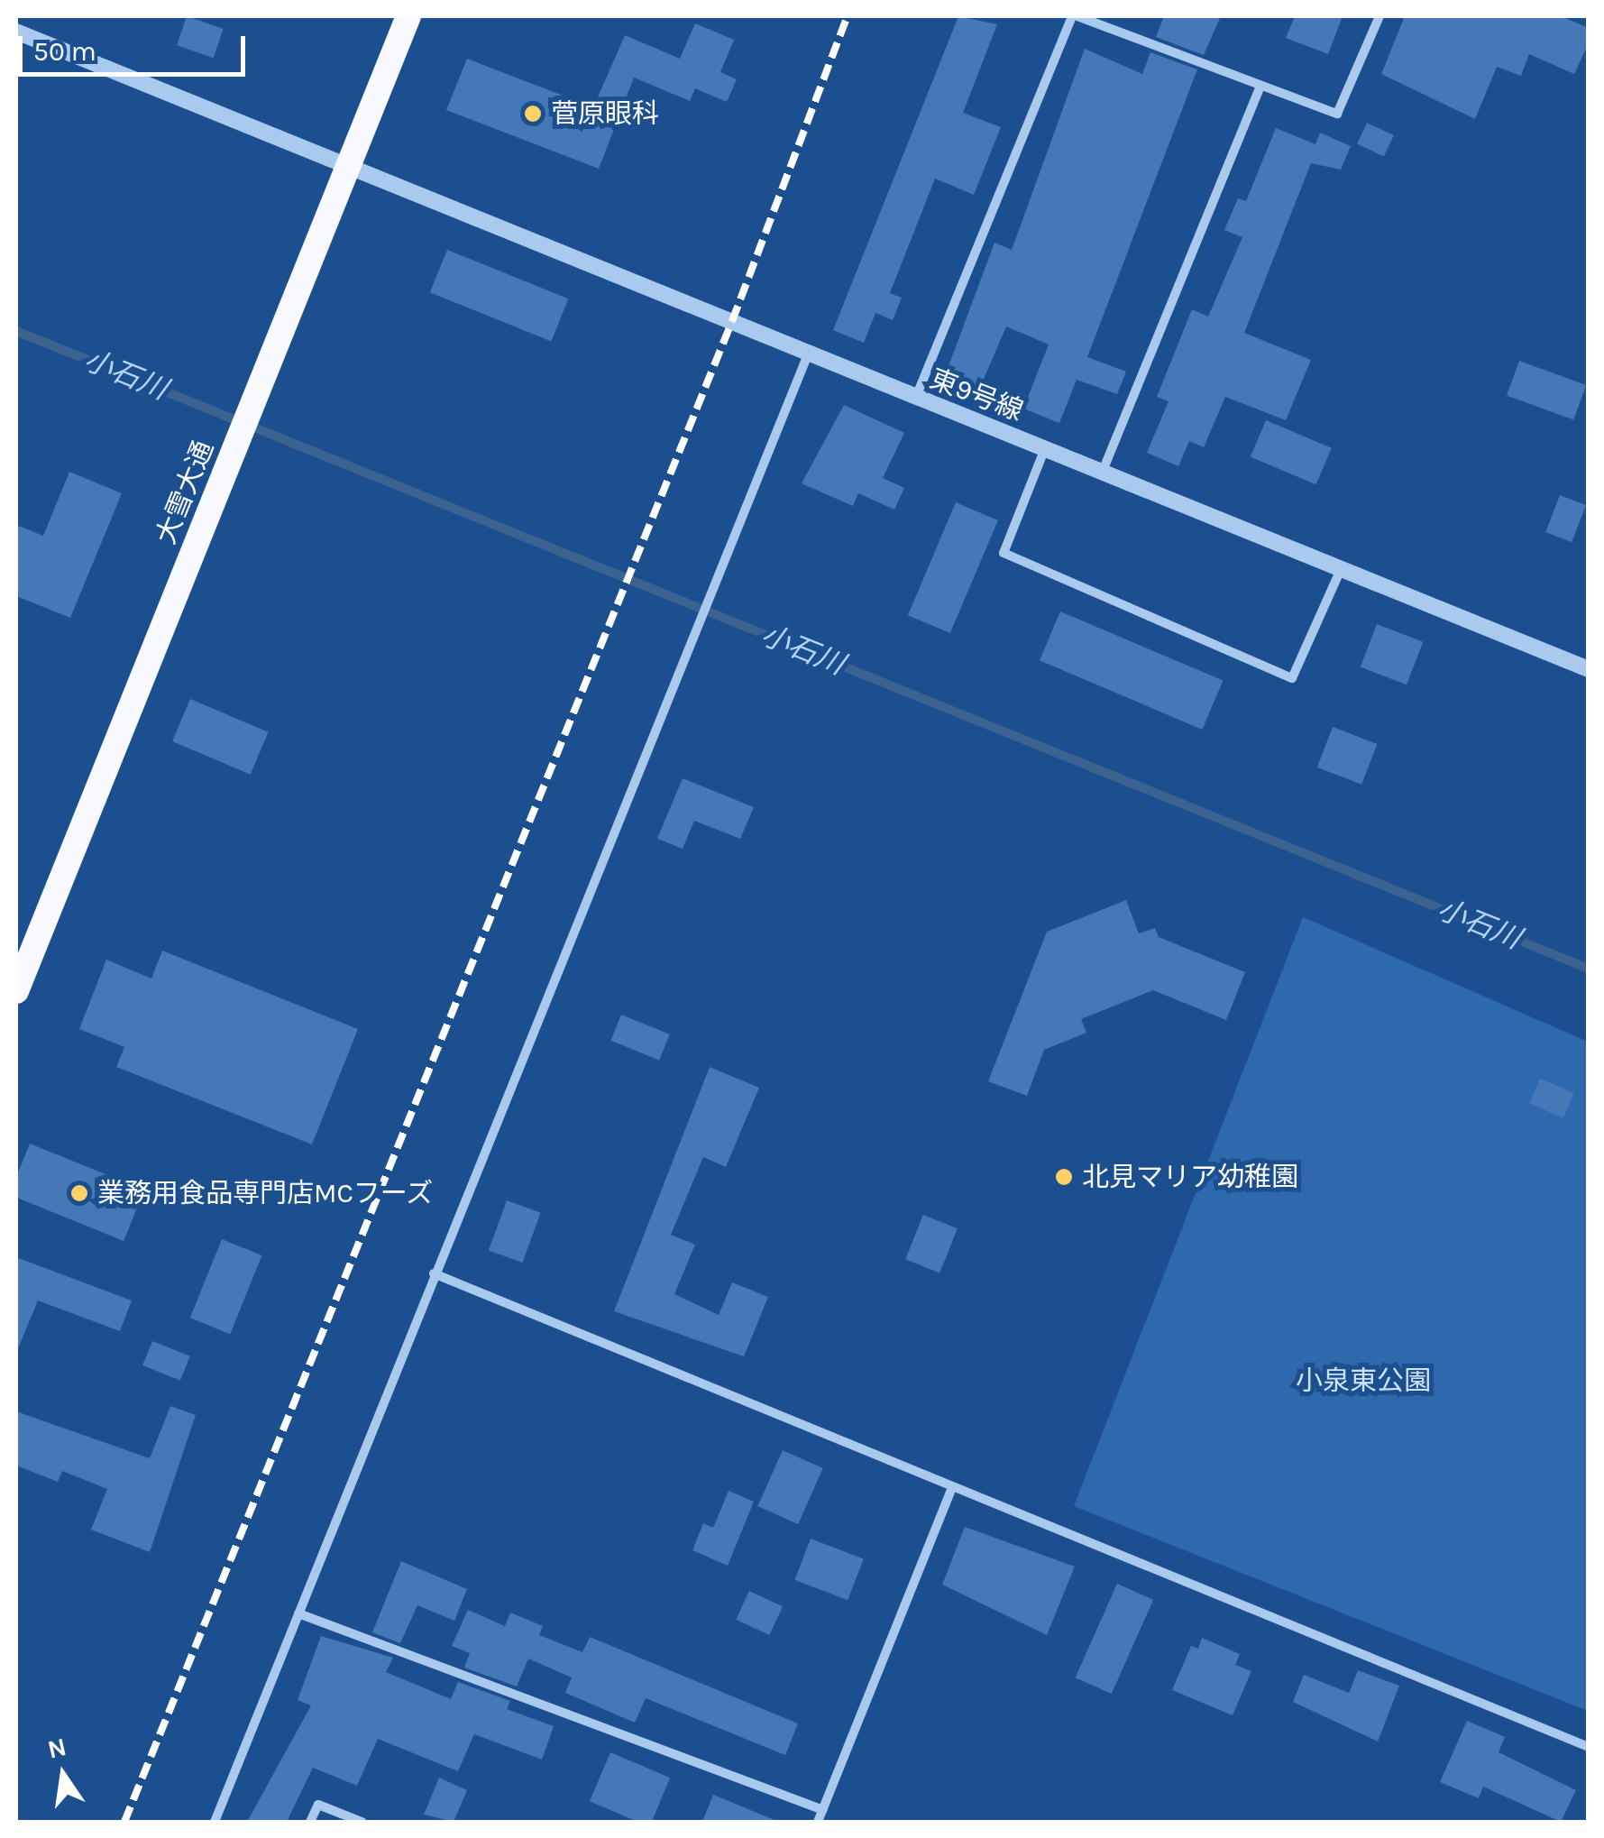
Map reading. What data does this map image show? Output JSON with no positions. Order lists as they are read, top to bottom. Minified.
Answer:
{"streets":{"highway":["大雪大通"],"street":["東9号線"]},"crossings":[["東9号線","大雪大通"]],"water":["小石川"],"parks":["小泉東公園"],"places":["菅原眼科","北見マリア幼稚園","業務用食品専門店MCフーズ"],"scale_bar":"50 m","north":"top"}
